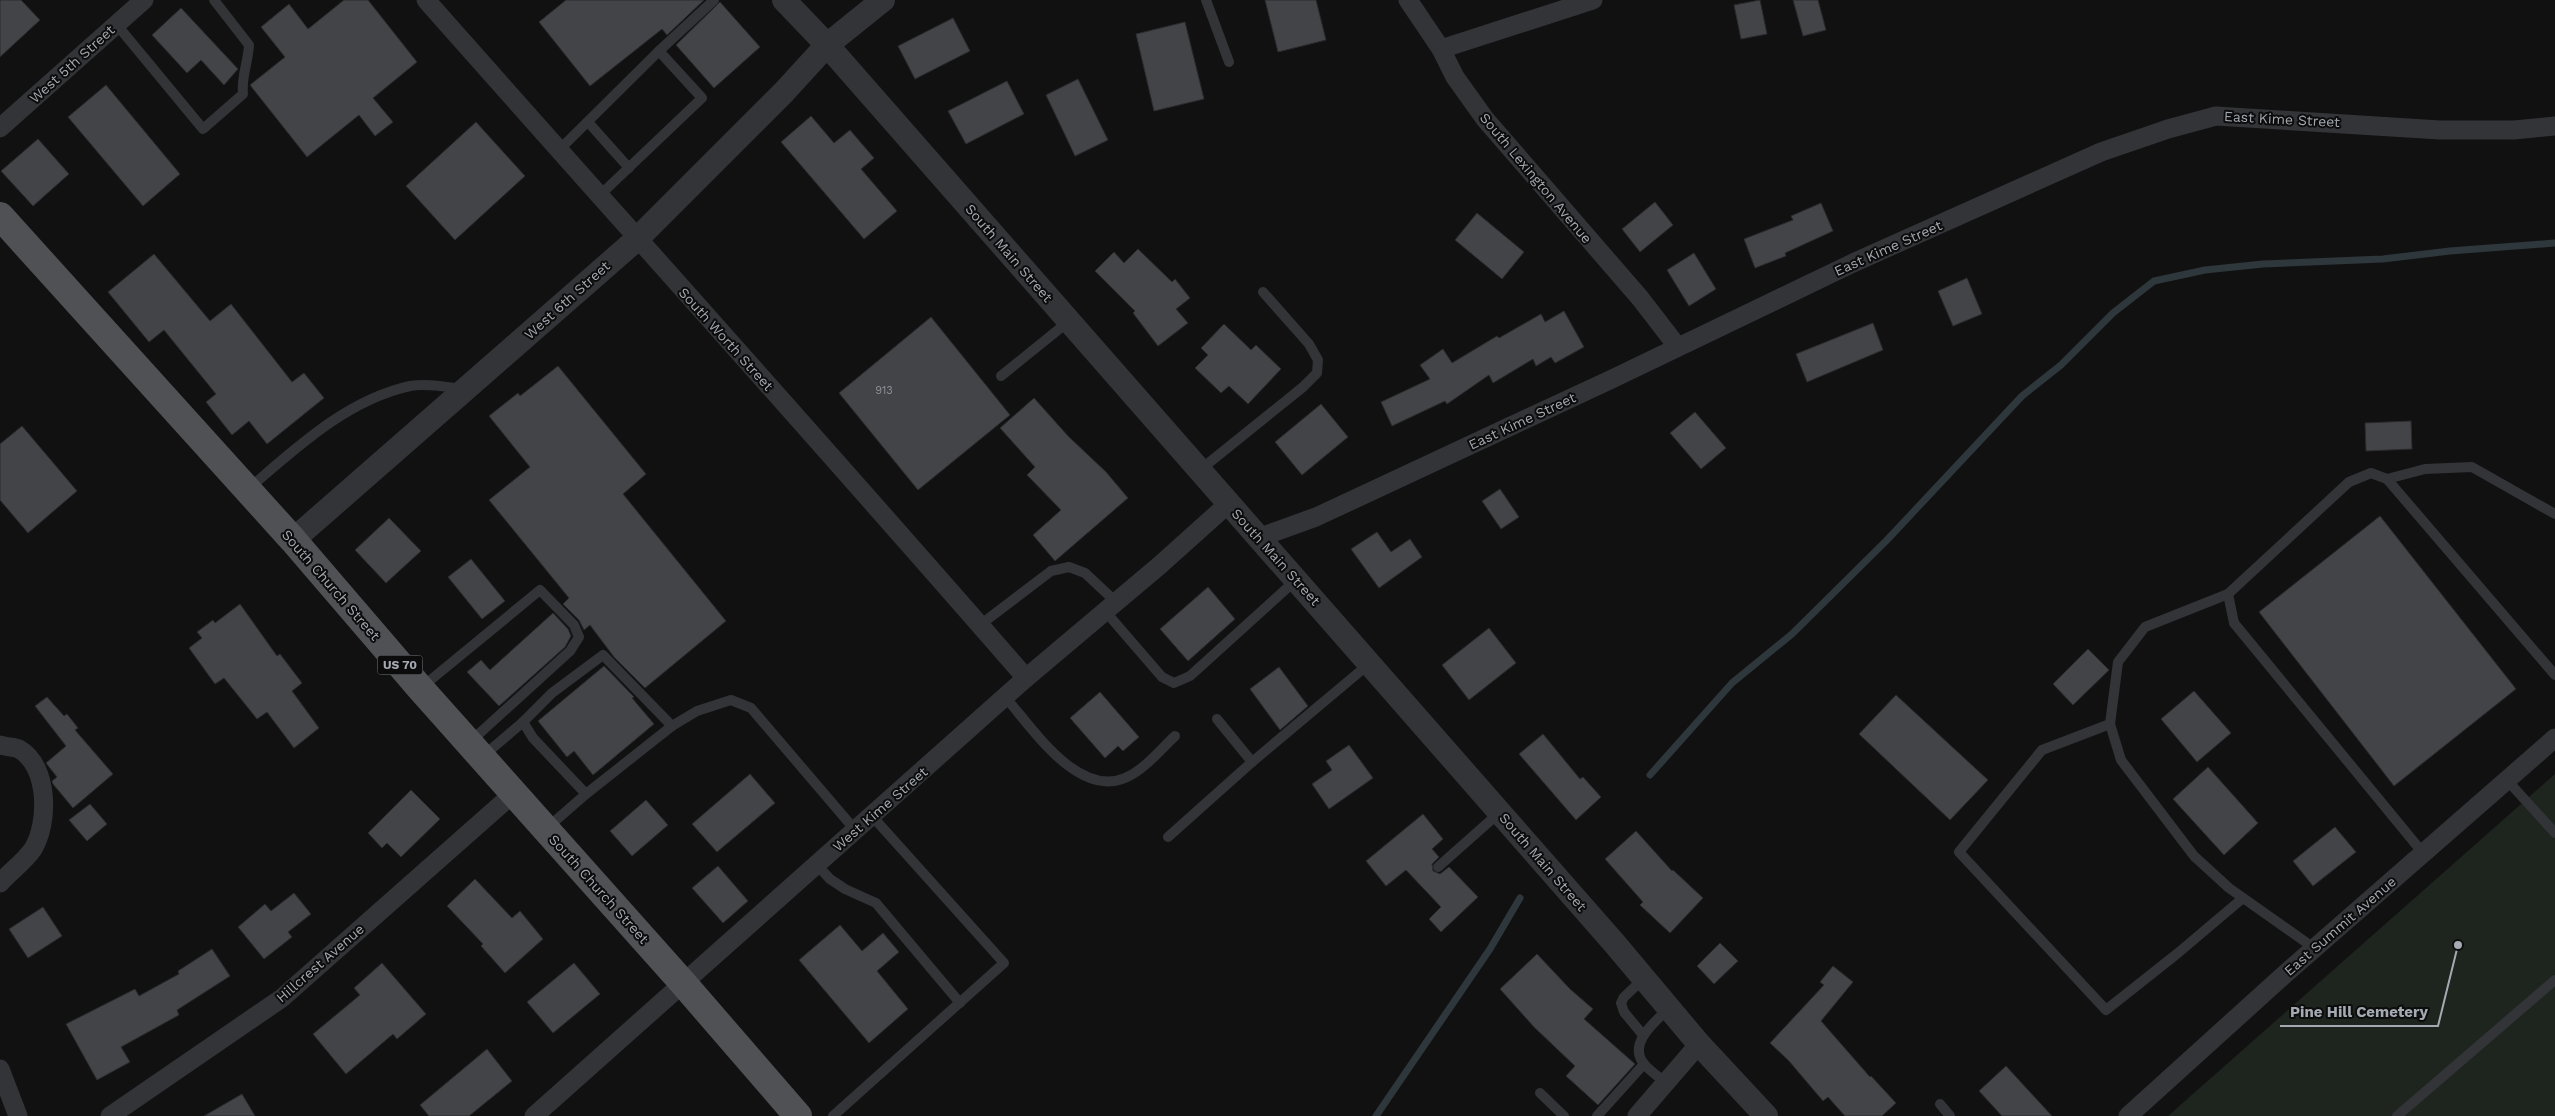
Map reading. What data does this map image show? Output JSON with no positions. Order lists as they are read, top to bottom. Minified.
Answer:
{"streets":{"main road":["South Church Street","US 70"],"street":["West 5th Street","East Kime Street","South Lexington Avenue","South Main Street","West 6th Street","South Worth Street","West Kime Street","East Summit Avenue","Hillcrest Avenue"]},"crossings":[["East Kime Street","South Lexington Avenue"],["East Kime Street","South Main Street"],["South Main Street","West 6th Street"],["South Main Street","West Kime Street"],["West 6th Street","South Worth Street"],["West 6th Street","South Church Street"],["South Worth Street","West Kime Street"],["South Church Street","West Kime Street"],["South Church Street","Hillcrest Avenue"]],"places":["Pine Hill Cemetery"],"house_numbers":["913"]}
